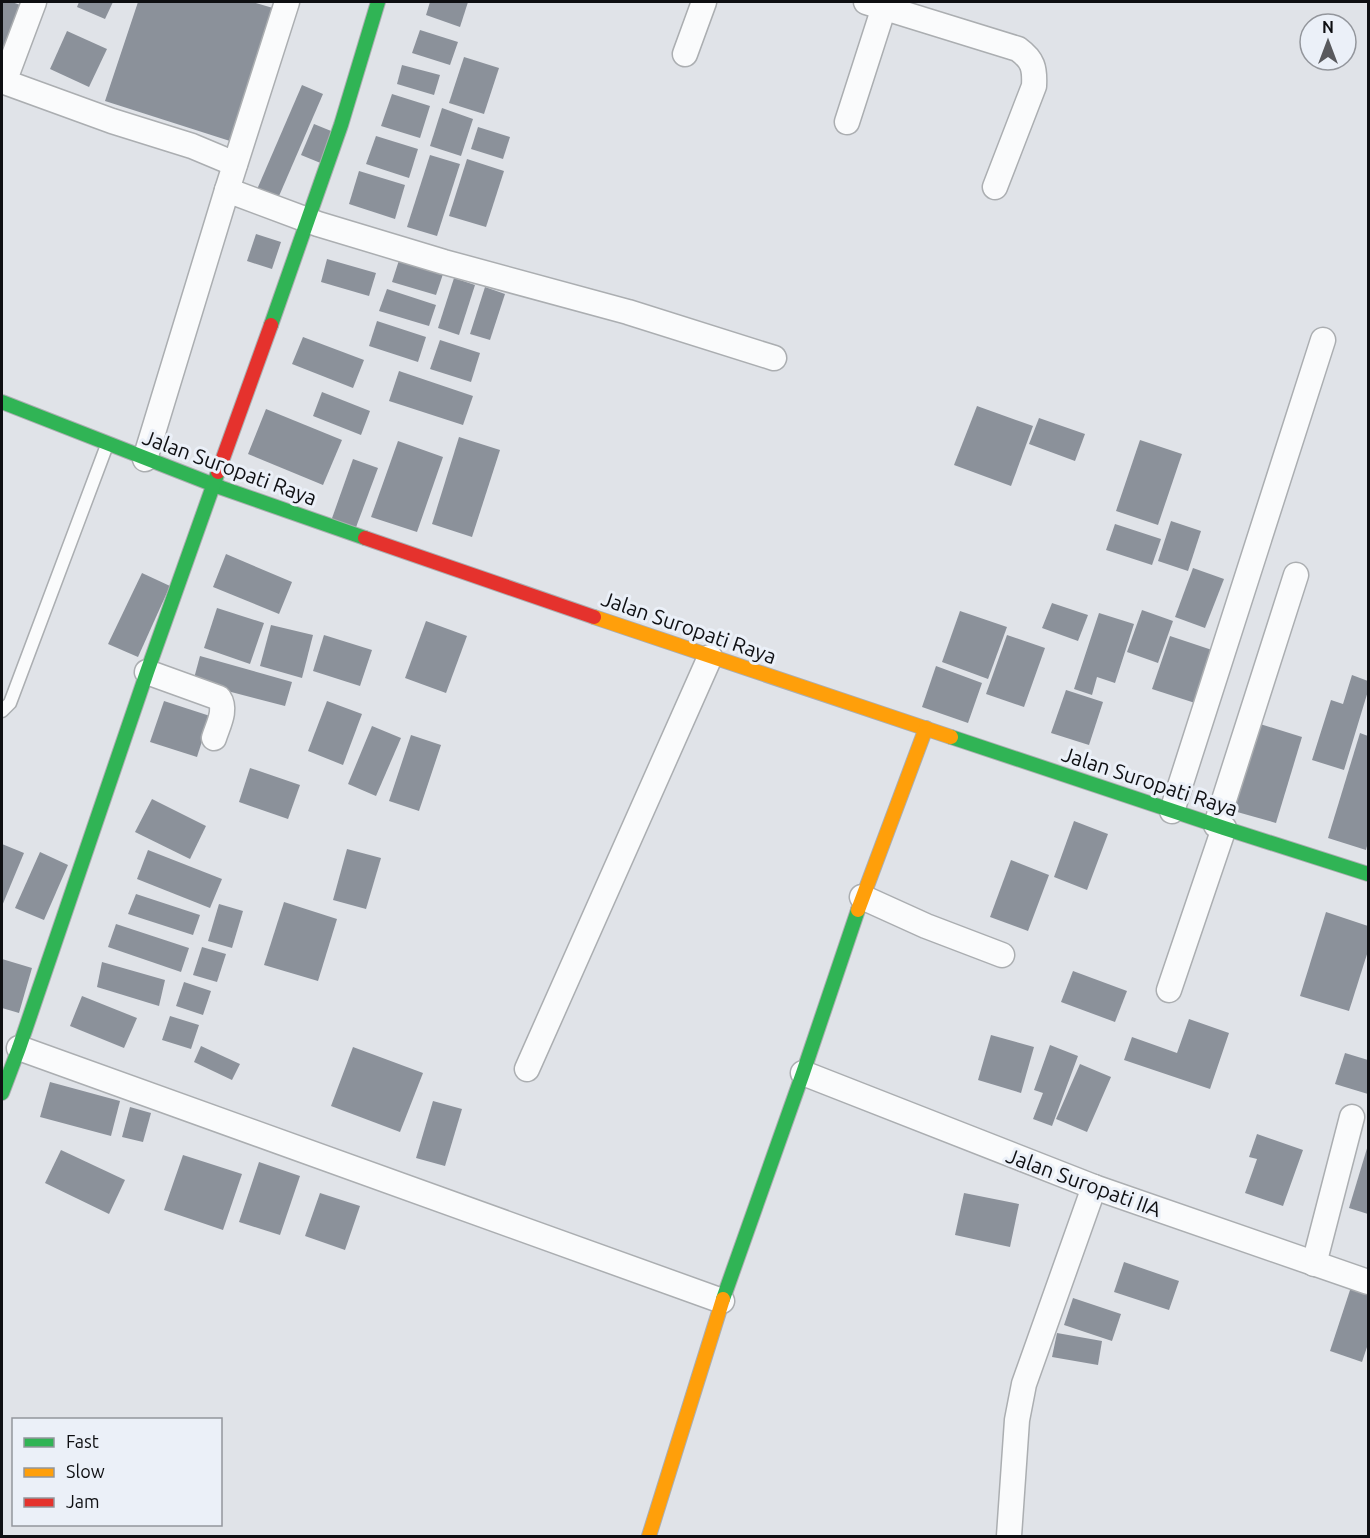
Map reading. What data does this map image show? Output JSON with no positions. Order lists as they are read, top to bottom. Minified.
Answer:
{"streets":{"street":["Jalan Suropati Raya","Jalan Suropati IIA"]},"legend":["Fast","Slow","Jam"],"north":"top"}
